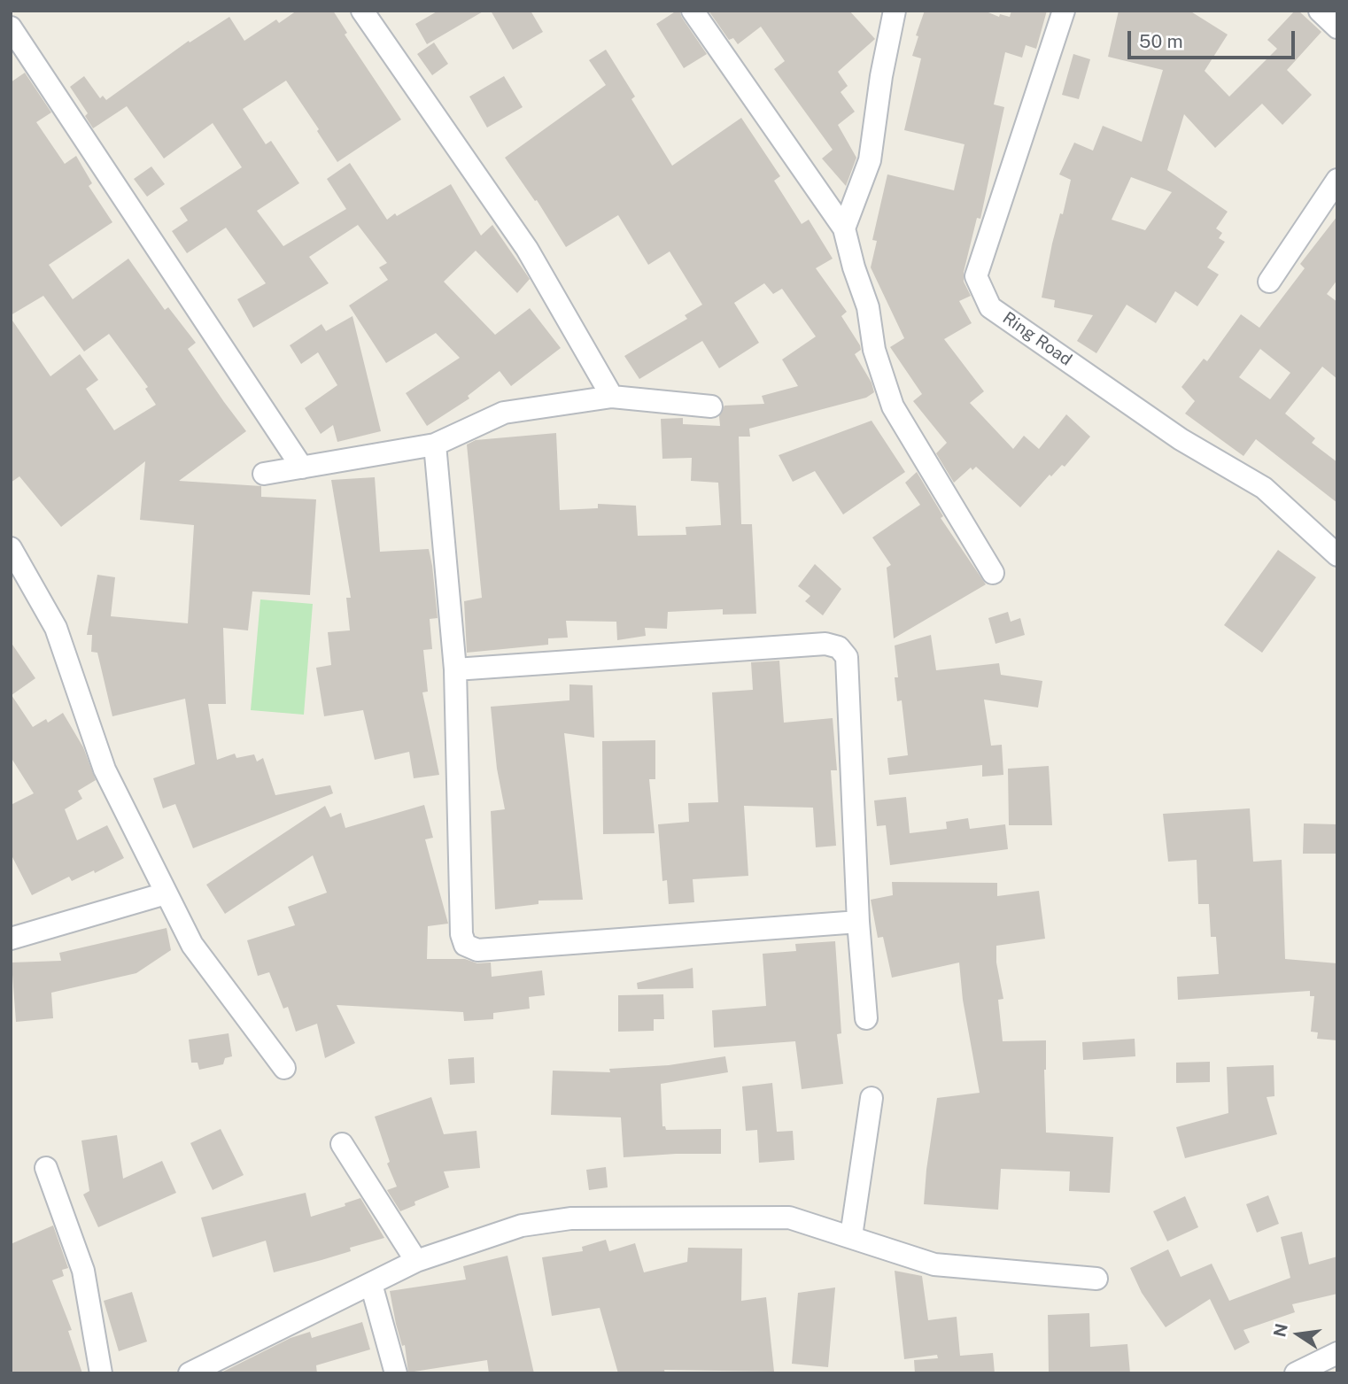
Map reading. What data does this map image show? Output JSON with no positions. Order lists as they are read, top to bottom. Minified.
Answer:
{"streets":{"street":["Ring Road"]},"scale_bar":"50 m","north":"left"}
